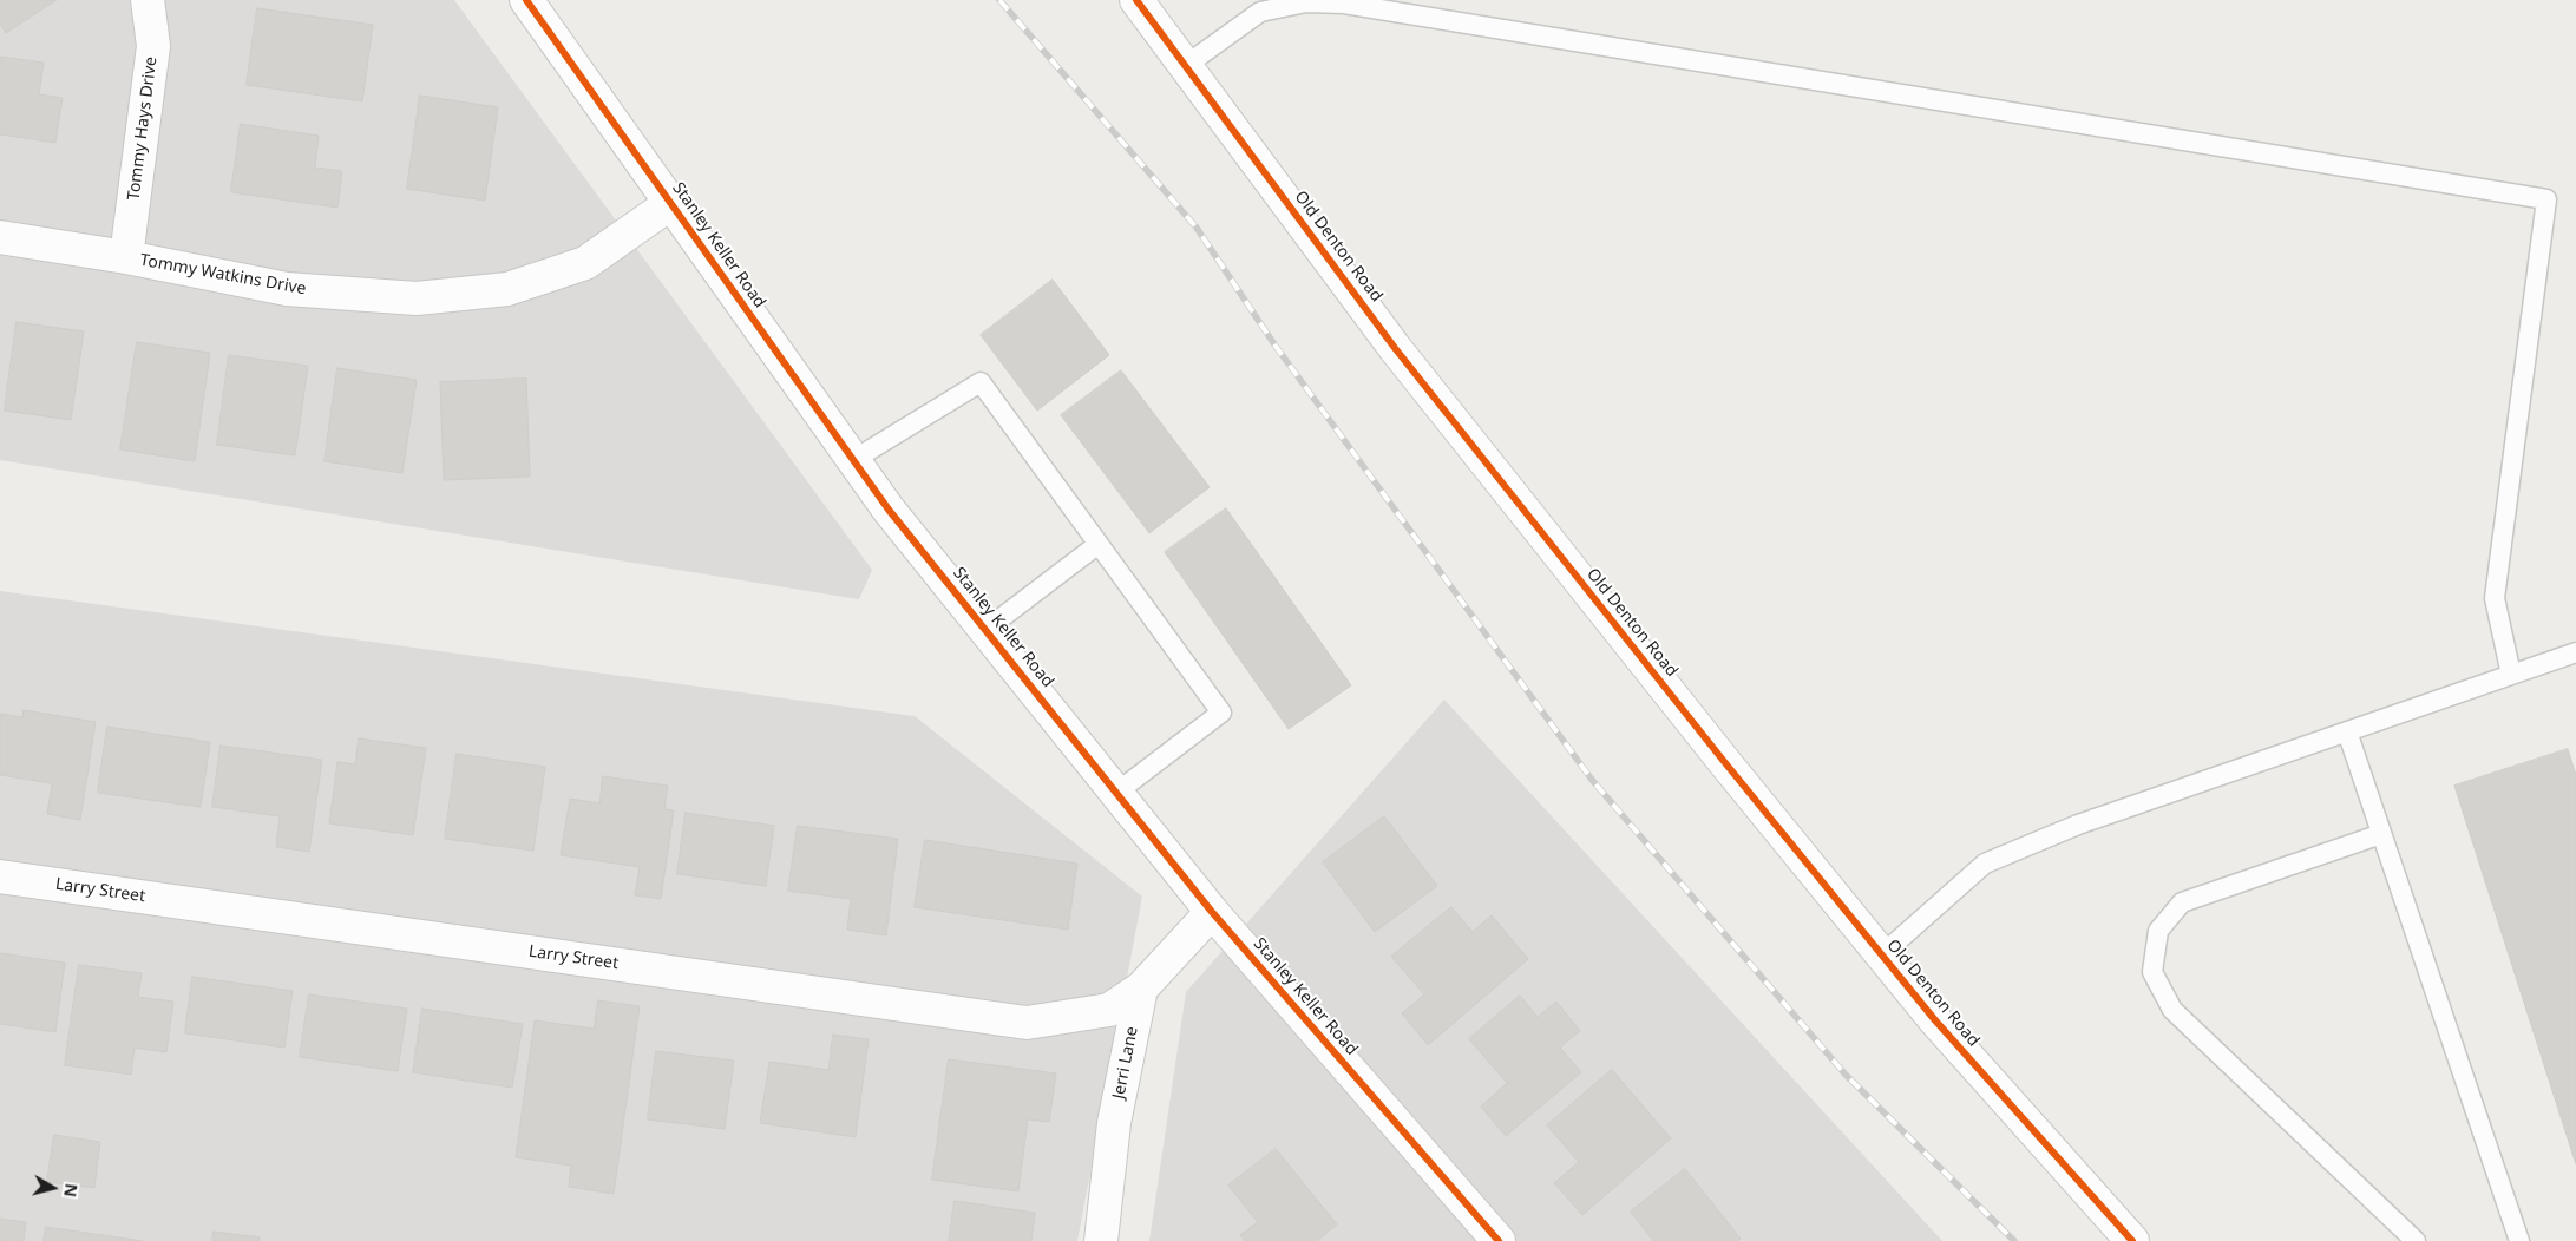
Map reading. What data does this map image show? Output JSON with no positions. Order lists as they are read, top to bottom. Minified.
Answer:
{"streets":{"street":["Tommy Hays Drive","Stanley Keller Road","Old Denton Road","Tommy Watkins Drive","Larry Street","Jerri Lane"]},"crossings":[["Tommy Hays Drive","Tommy Watkins Drive"],["Stanley Keller Road","Tommy Watkins Drive"],["Larry Street","Jerri Lane"]],"north":"right"}
